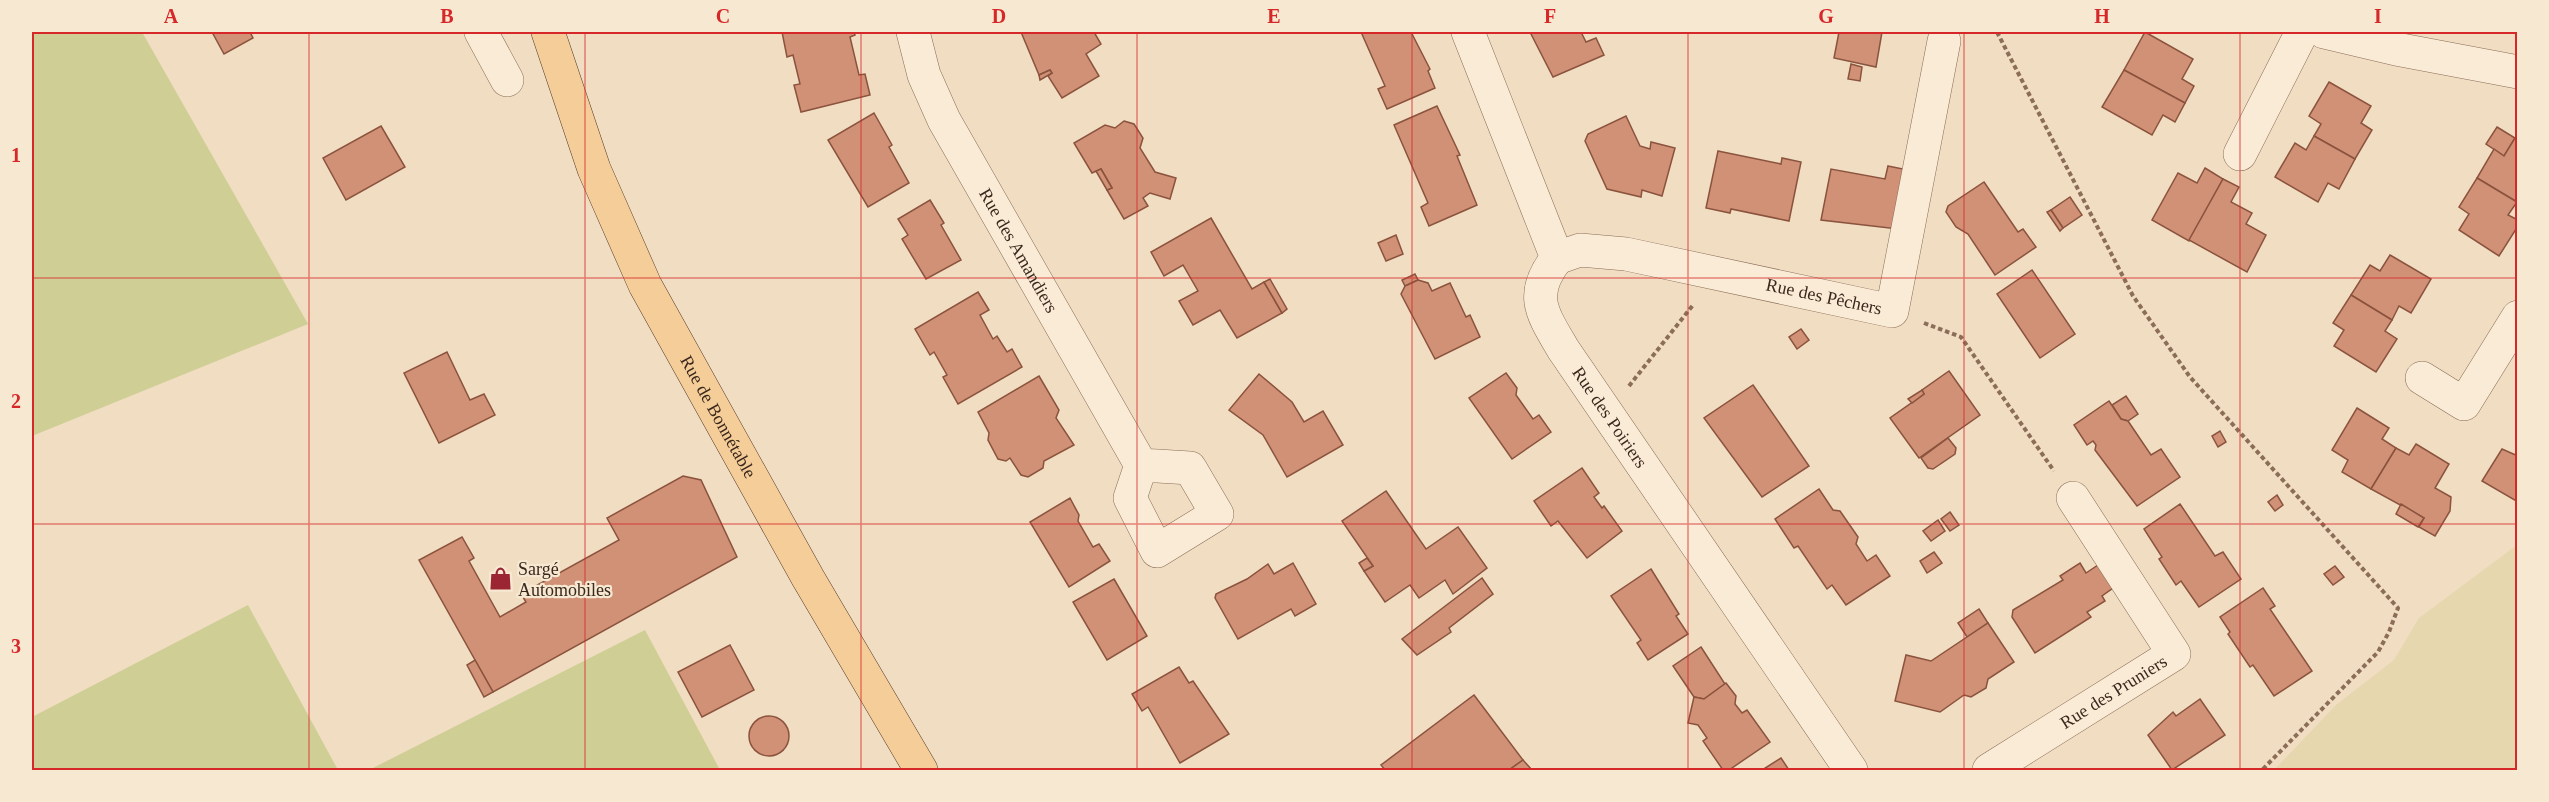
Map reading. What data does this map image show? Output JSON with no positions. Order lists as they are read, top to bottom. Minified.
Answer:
{"streets":{"main road":["Rue de Bonnétable"],"street":["Rue des Amandiers","Rue des Pêchers","Rue des Poiriers","Rue des Pruniers"]},"crossings":[["Rue des Pêchers","Rue des Poiriers"]],"places":{"shop":["Sargé Automobiles"]},"grid":{"columns":["A","B","C","D","E","F","G","H","I"],"rows":["1","2","3"]}}
